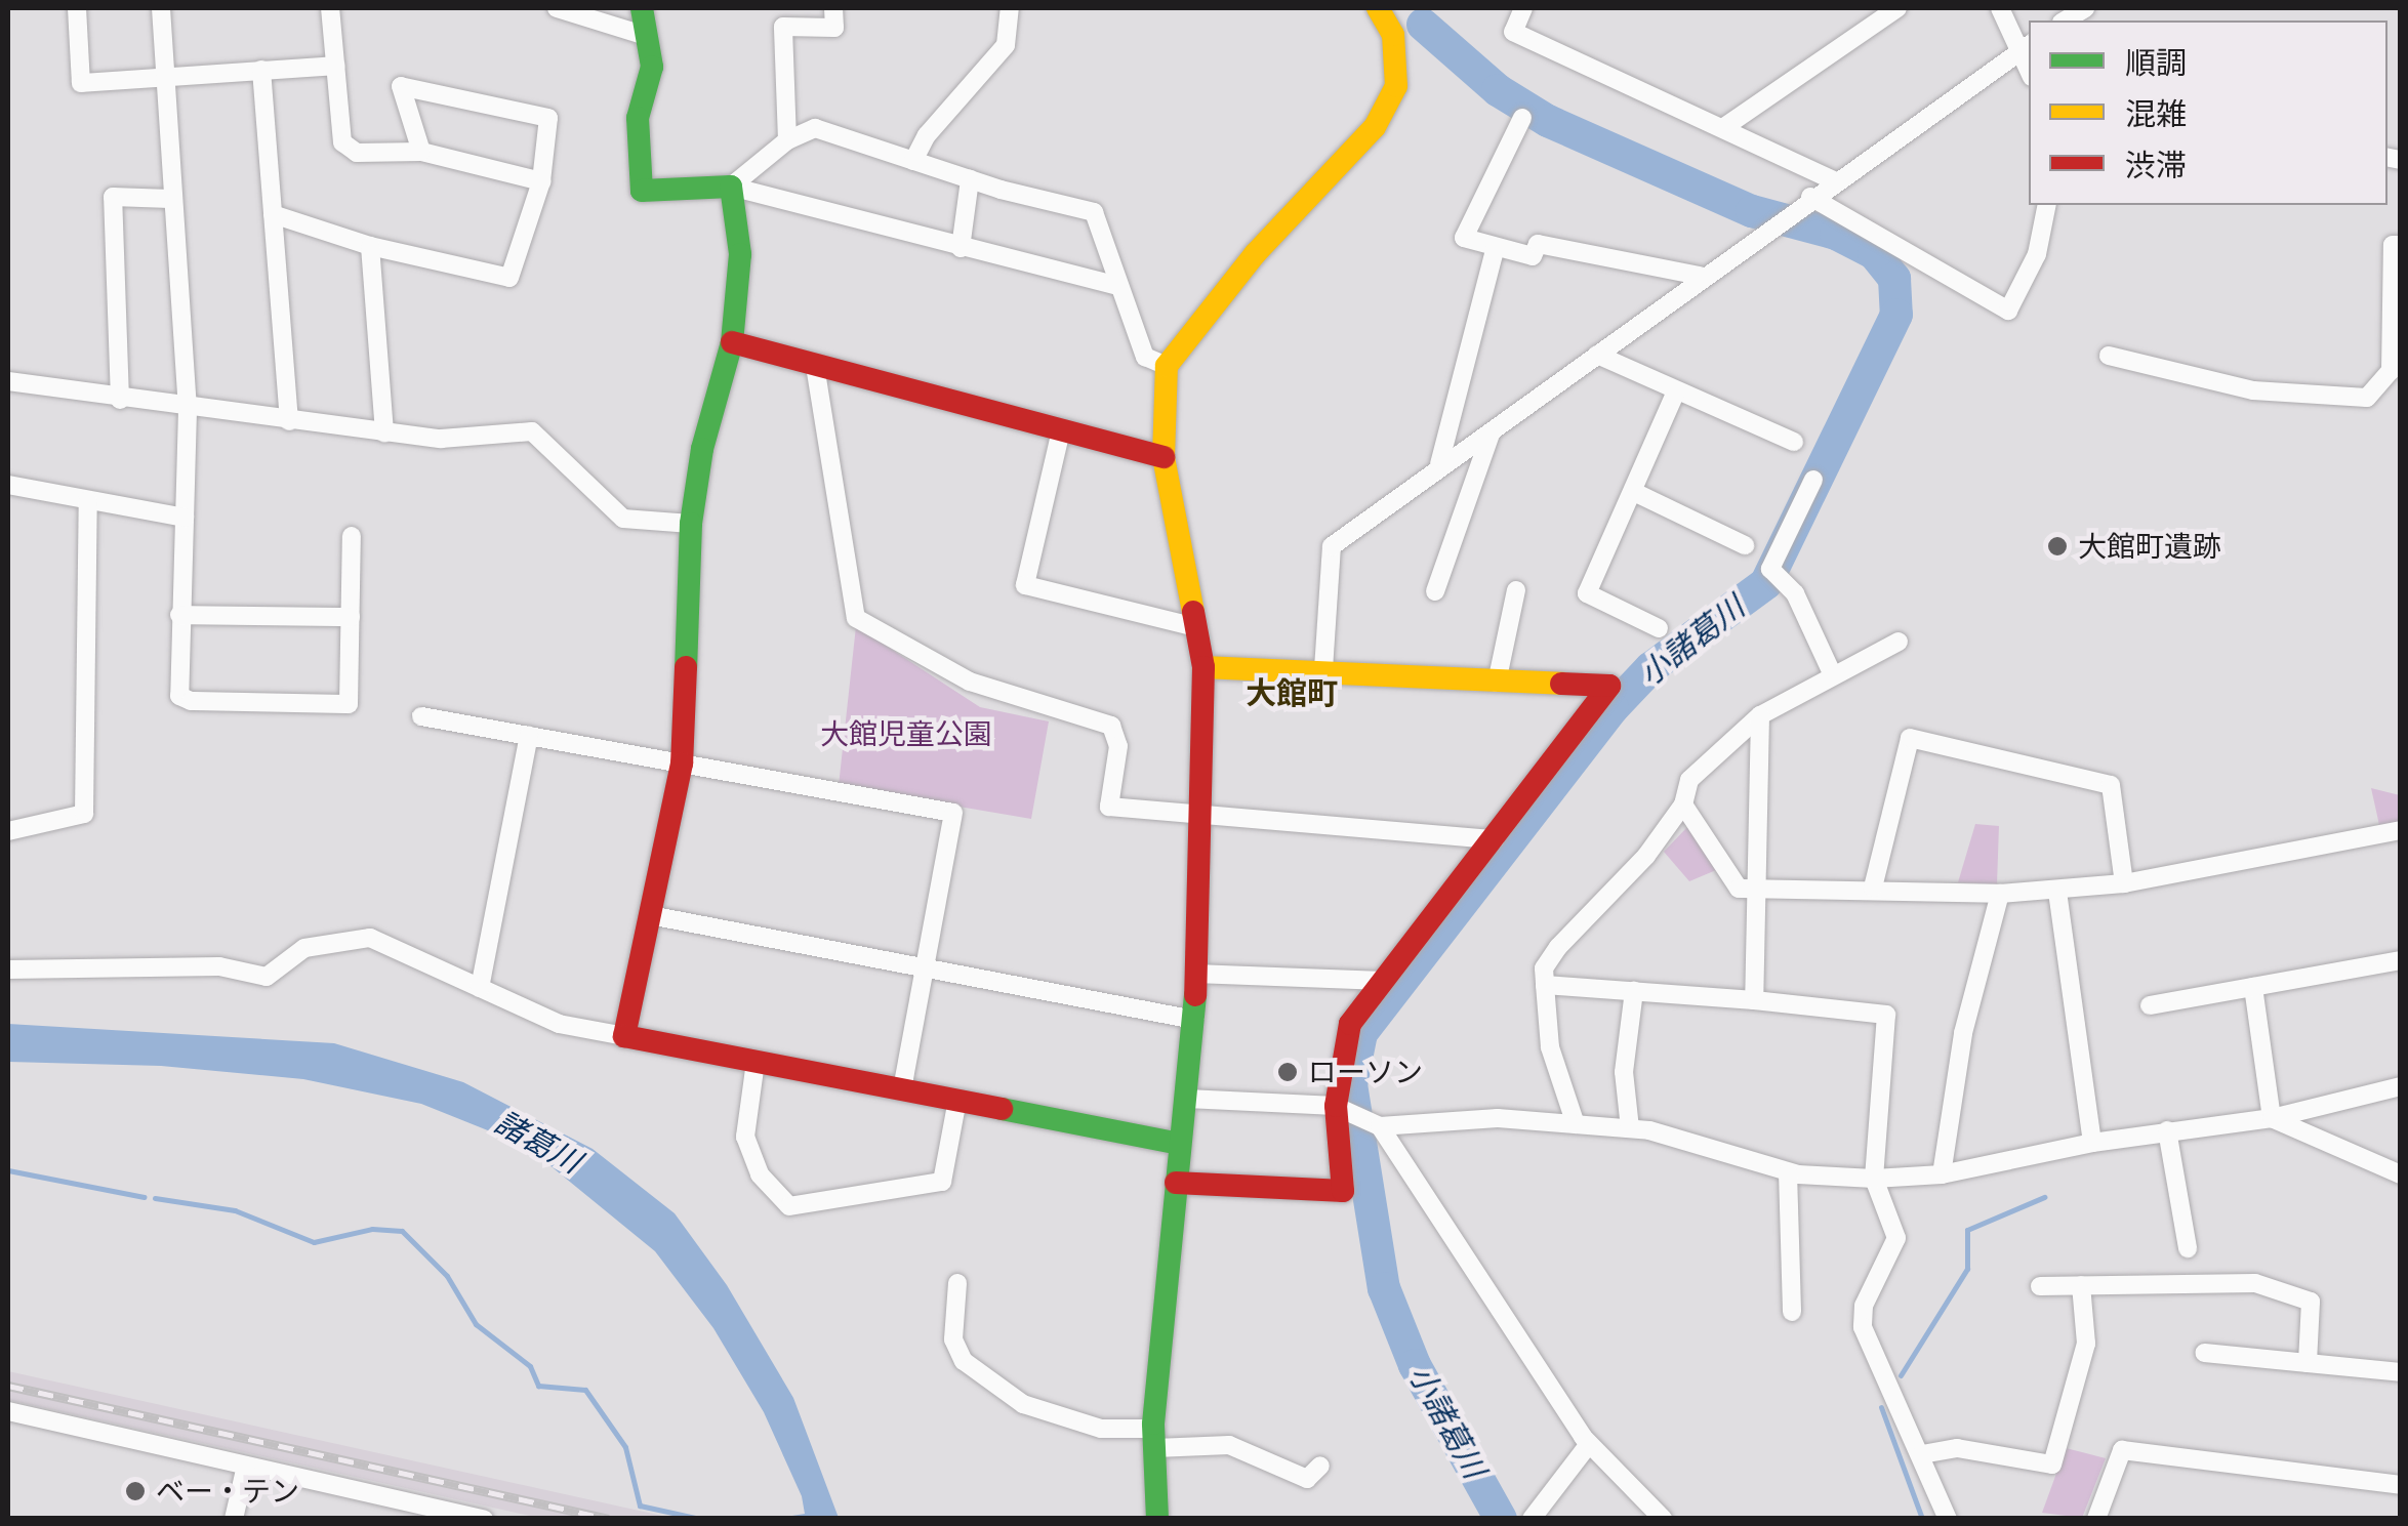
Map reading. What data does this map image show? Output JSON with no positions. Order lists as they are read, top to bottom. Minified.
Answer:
{"districts":["大館町"],"water":["小諸葛川","諸葛川"],"parks":["大館児童公園"],"places":["大館町遺跡","ローソン","ベー・テン"],"legend":["順調","混雑","渋滞"]}
